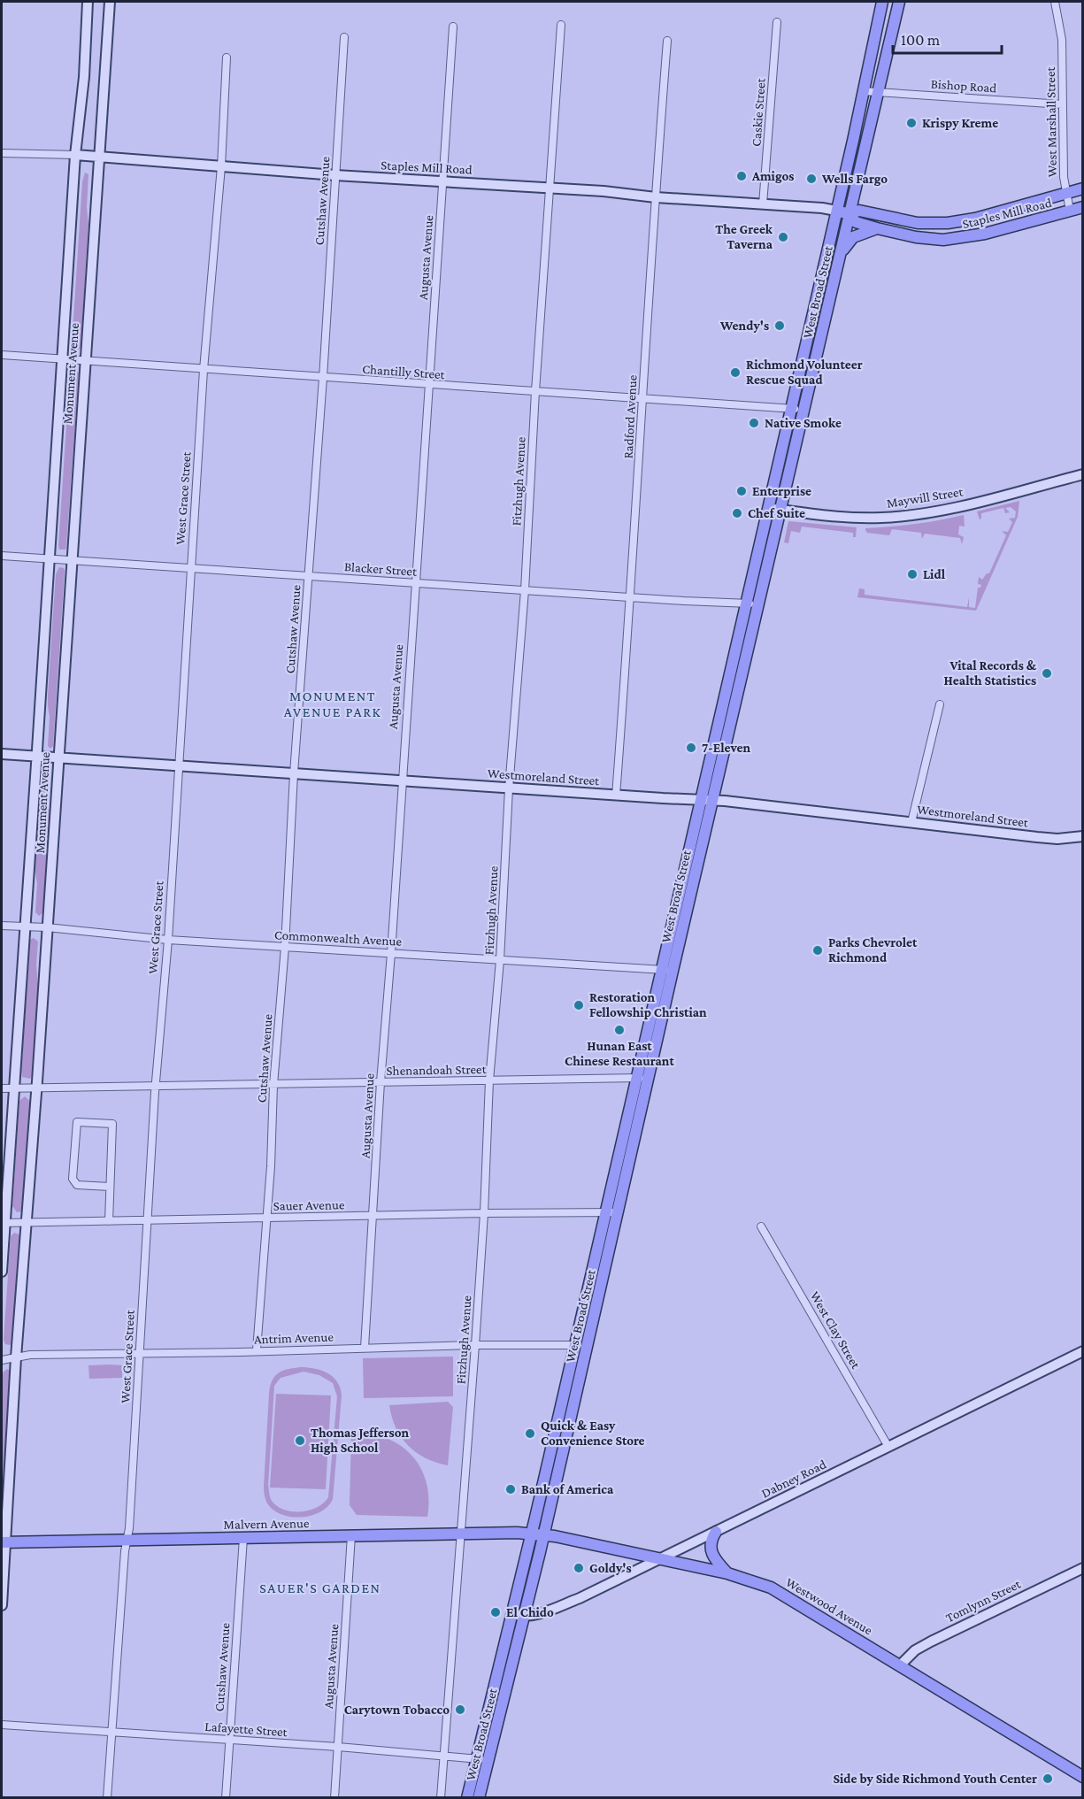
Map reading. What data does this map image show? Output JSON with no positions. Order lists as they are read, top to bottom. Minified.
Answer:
{"streets":{"main road":["Staples Mill Road","West Broad Street","Malvern Avenue","Westwood Avenue"],"street":["Bishop Road","Caskie Street","West Marshall Street","Cutshaw Avenue","Augusta Avenue","Chantilly Street","Monument Avenue","Radford Avenue","Fitzhugh Avenue","Maywill Street","West Grace Street","Blacker Street","Westmoreland Street","Commonwealth Avenue","Shenandoah Street","Sauer Avenue","West Clay Street","Antrim Avenue","Dabney Road","Tomlynn Street","Lafayette Street"]},"crossings":[["Bishop Road","West Marshall Street"],["Bishop Road","West Broad Street"],["Caskie Street","Staples Mill Road"],["West Marshall Street","Staples Mill Road"],["Staples Mill Road","Cutshaw Avenue"],["Staples Mill Road","Augusta Avenue"],["Staples Mill Road","West Broad Street"],["Staples Mill Road","Monument Avenue"],["Staples Mill Road","Radford Avenue"],["Staples Mill Road","Fitzhugh Avenue"],["Staples Mill Road","West Grace Street"],["Cutshaw Avenue","Chantilly Street"],["Cutshaw Avenue","Blacker Street"],["Cutshaw Avenue","Westmoreland Street"],["Cutshaw Avenue","Commonwealth Avenue"],["Cutshaw Avenue","Shenandoah Street"],["Cutshaw Avenue","Sauer Avenue"],["Cutshaw Avenue","Antrim Avenue"],["Cutshaw Avenue","Malvern Avenue"],["Cutshaw Avenue","Lafayette Street"],["Augusta Avenue","Chantilly Street"],["Augusta Avenue","Blacker Street"],["Augusta Avenue","Westmoreland Street"],["Augusta Avenue","Commonwealth Avenue"],["Augusta Avenue","Shenandoah Street"],["Augusta Avenue","Sauer Avenue"],["Augusta Avenue","Antrim Avenue"],["Augusta Avenue","Malvern Avenue"],["Augusta Avenue","Lafayette Street"],["West Broad Street","Chantilly Street"],["West Broad Street","Maywill Street"],["West Broad Street","Blacker Street"],["West Broad Street","Westmoreland Street"],["West Broad Street","Commonwealth Avenue"],["West Broad Street","Shenandoah Street"],["West Broad Street","Sauer Avenue"],["West Broad Street","Antrim Avenue"],["West Broad Street","Dabney Road"],["West Broad Street","Malvern Avenue"],["West Broad Street","Westwood Avenue"],["West Broad Street","Lafayette Street"],["Chantilly Street","Monument Avenue"],["Chantilly Street","Radford Avenue"],["Chantilly Street","Fitzhugh Avenue"],["Chantilly Street","West Grace Street"],["Monument Avenue","Blacker Street"],["Monument Avenue","Westmoreland Street"],["Monument Avenue","Commonwealth Avenue"],["Monument Avenue","Shenandoah Street"],["Monument Avenue","Sauer Avenue"],["Monument Avenue","Antrim Avenue"],["Monument Avenue","Malvern Avenue"],["Radford Avenue","Blacker Street"],["Radford Avenue","Westmoreland Street"],["Fitzhugh Avenue","Blacker Street"],["Fitzhugh Avenue","Westmoreland Street"],["Fitzhugh Avenue","Commonwealth Avenue"],["Fitzhugh Avenue","Shenandoah Street"],["Fitzhugh Avenue","Sauer Avenue"],["Fitzhugh Avenue","Antrim Avenue"],["Fitzhugh Avenue","Malvern Avenue"],["Fitzhugh Avenue","Lafayette Street"],["West Grace Street","Blacker Street"],["West Grace Street","Westmoreland Street"],["West Grace Street","Commonwealth Avenue"],["West Grace Street","Shenandoah Street"],["West Grace Street","Sauer Avenue"],["West Grace Street","Antrim Avenue"],["West Grace Street","Malvern Avenue"],["West Grace Street","Lafayette Street"],["West Clay Street","Dabney Road"],["Dabney Road","Westwood Avenue"],["Malvern Avenue","Westwood Avenue"],["Tomlynn Street","Westwood Avenue"]],"districts":["MONUMENT AVENUE PARK","SAUER'S GARDEN"],"places":["Krispy Kreme","Amigos","Wells Fargo","The Greek Taverna","Wendy's","Richmond Volunteer Rescue Squad","Native Smoke","Enterprise","Chef Suite","Lidl","Vital Records & Health Statistics","7-Eleven","Parks Chevrolet Richmond","Restoration Fellowship Christian","Hunan East Chinese Restaurant","Quick & Easy Convenience Store","Thomas Jefferson High School","Bank of America","Goldy's","El Chido","Carytown Tobacco","Side by Side Richmond Youth Center"],"scale_bar":"100 m"}
